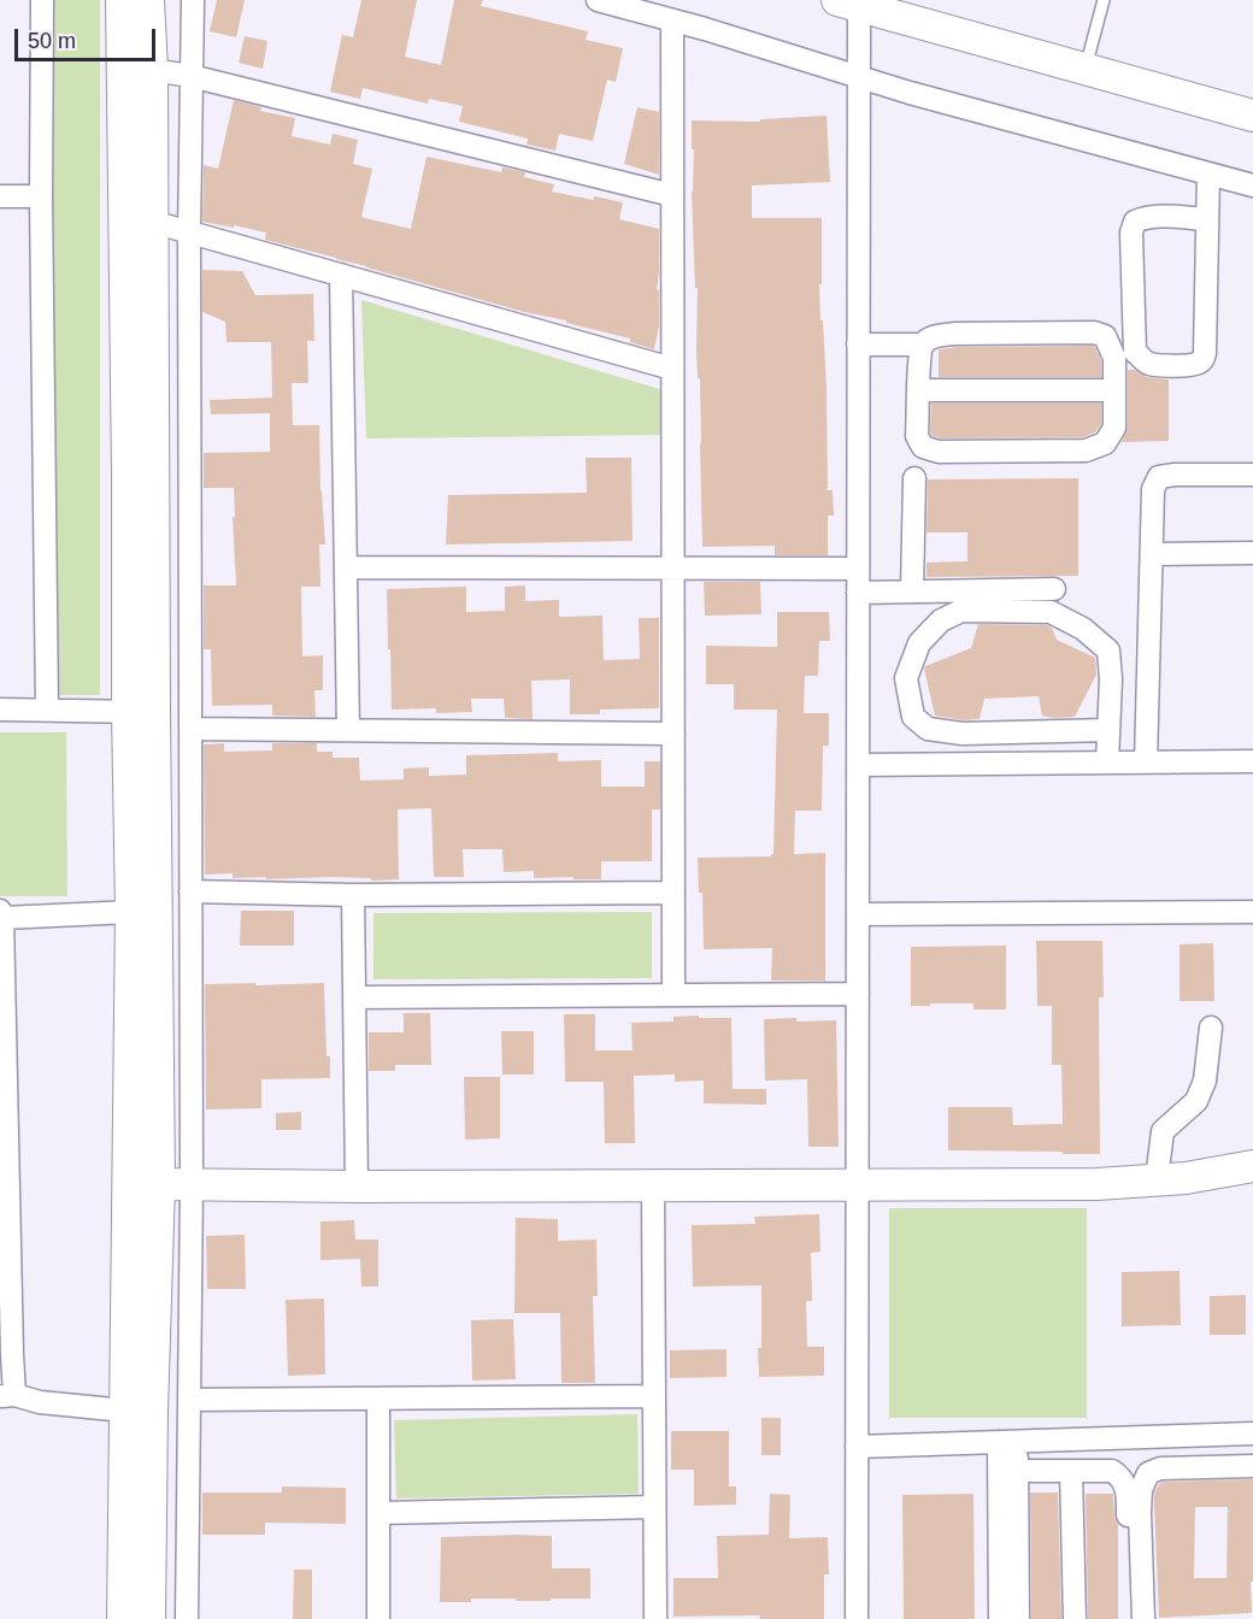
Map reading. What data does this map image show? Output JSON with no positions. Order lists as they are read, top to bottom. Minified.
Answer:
{"scale_bar":"50 m"}
